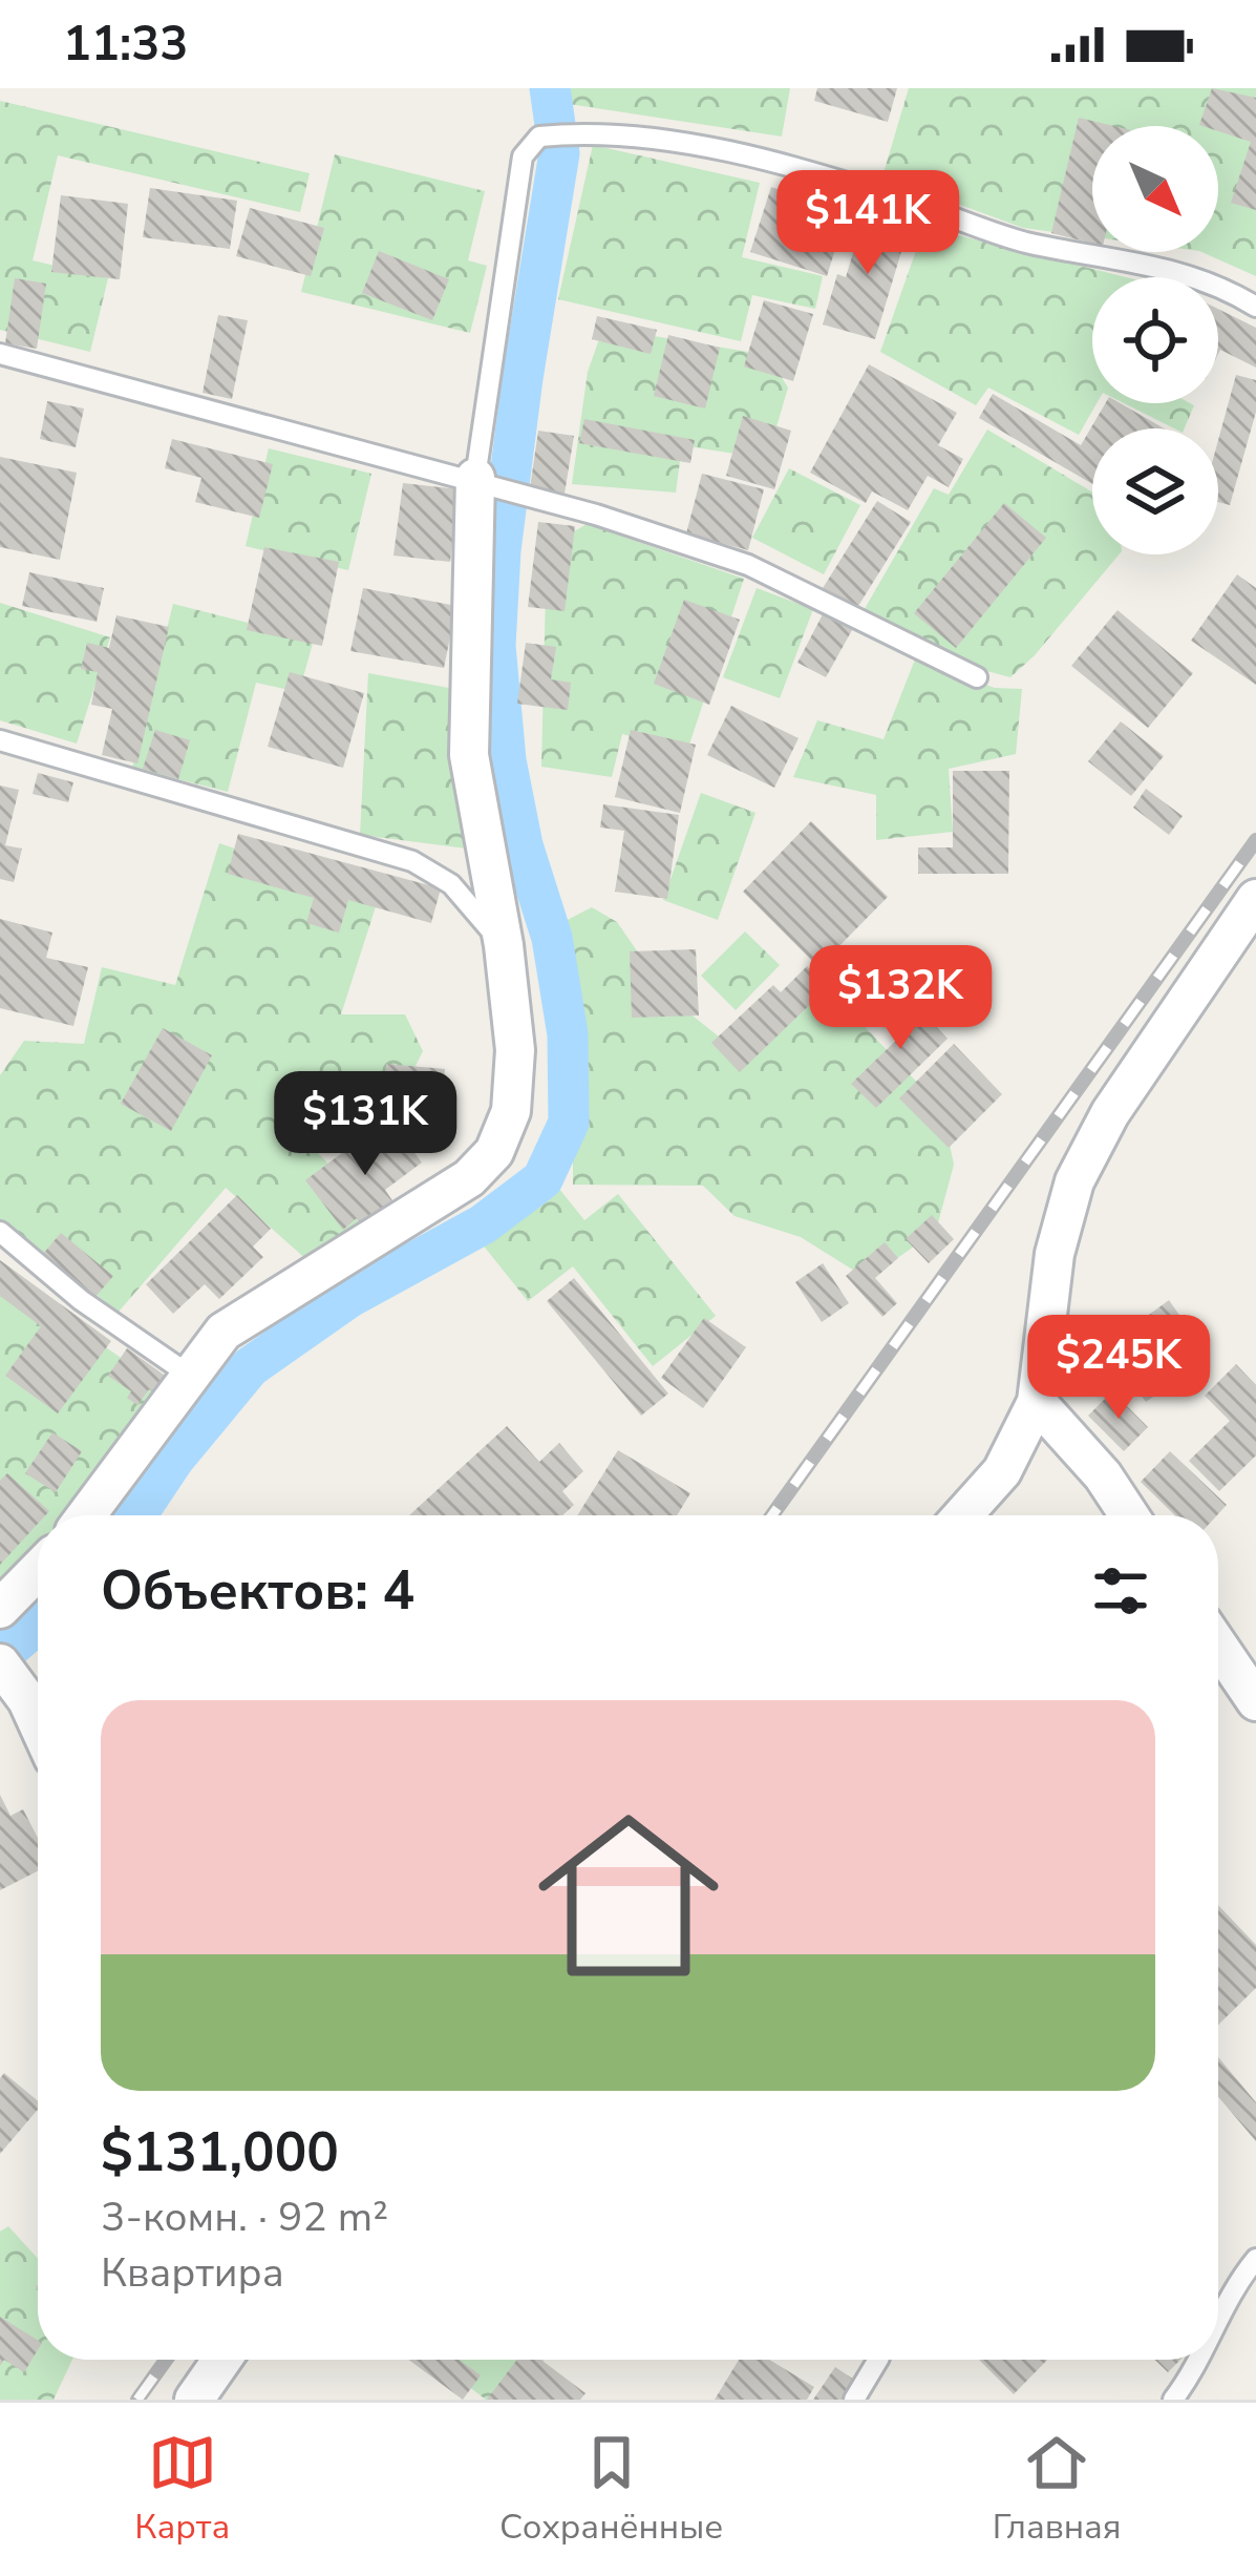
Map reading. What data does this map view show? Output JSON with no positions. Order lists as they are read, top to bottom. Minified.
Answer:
{"north":"bottom right","page":{"status":"11:33","price":["$141K","$132K","$131K","$245K"],"heading":"Объектов: 4","list":[{"name":"$131,000","note":"3-комн. · 92 m² · Квартира"}],"tabs":["Карта","Сохранённые","Главная"]}}
